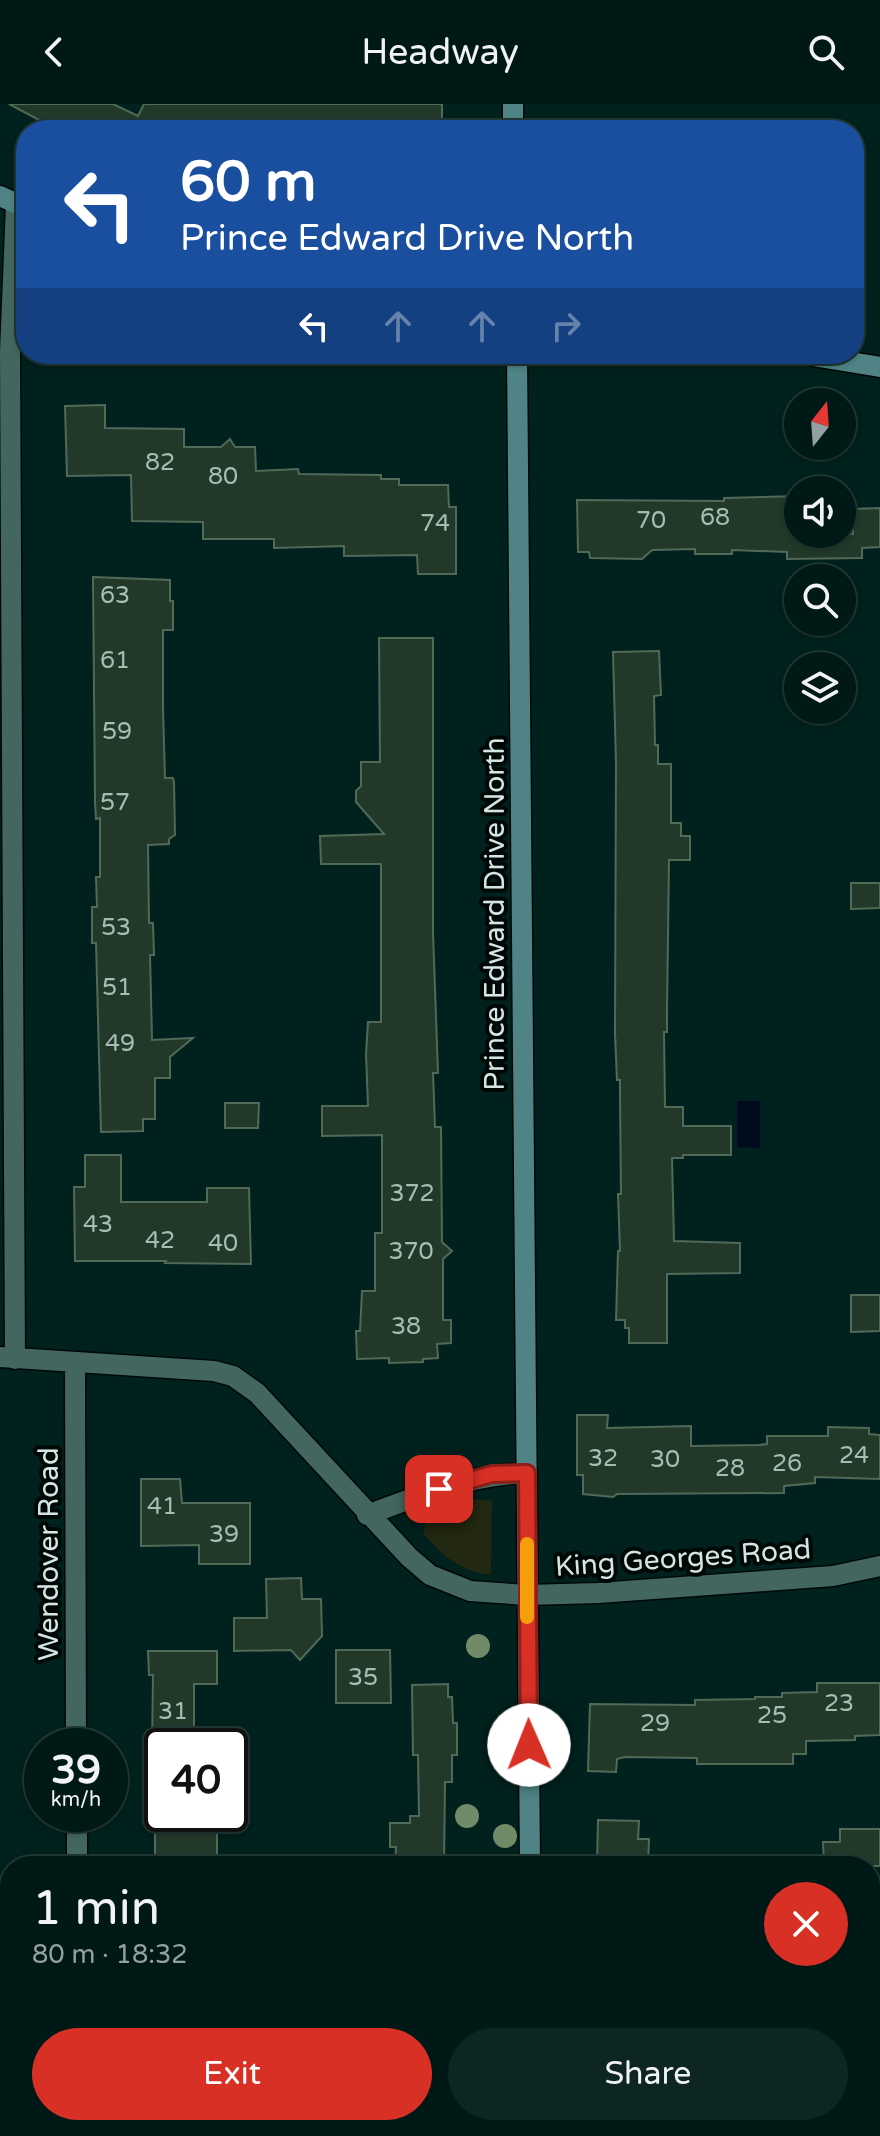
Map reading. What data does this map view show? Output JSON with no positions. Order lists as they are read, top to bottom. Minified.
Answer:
{"streets":{"street":["Prince Edward Drive North","Wendover Road","King Georges Road"]},"crossings":[["Prince Edward Drive North","King Georges Road"],["Wendover Road","King Georges Road"]],"house_numbers":["82","80","68","70","74","63","61","59","57","53","51","49","372","43","42","40","370","38","24","32","30","26","28","41","39","35","23","31","25","29"],"north":"top","page":{"header":"Headway","turn":["60 m","Prince Edward Drive North"],"speed":"39 km/h","limit":"40","heading":["1 min","80 m · 18:32"],"buttons":["Exit","Share"]}}
